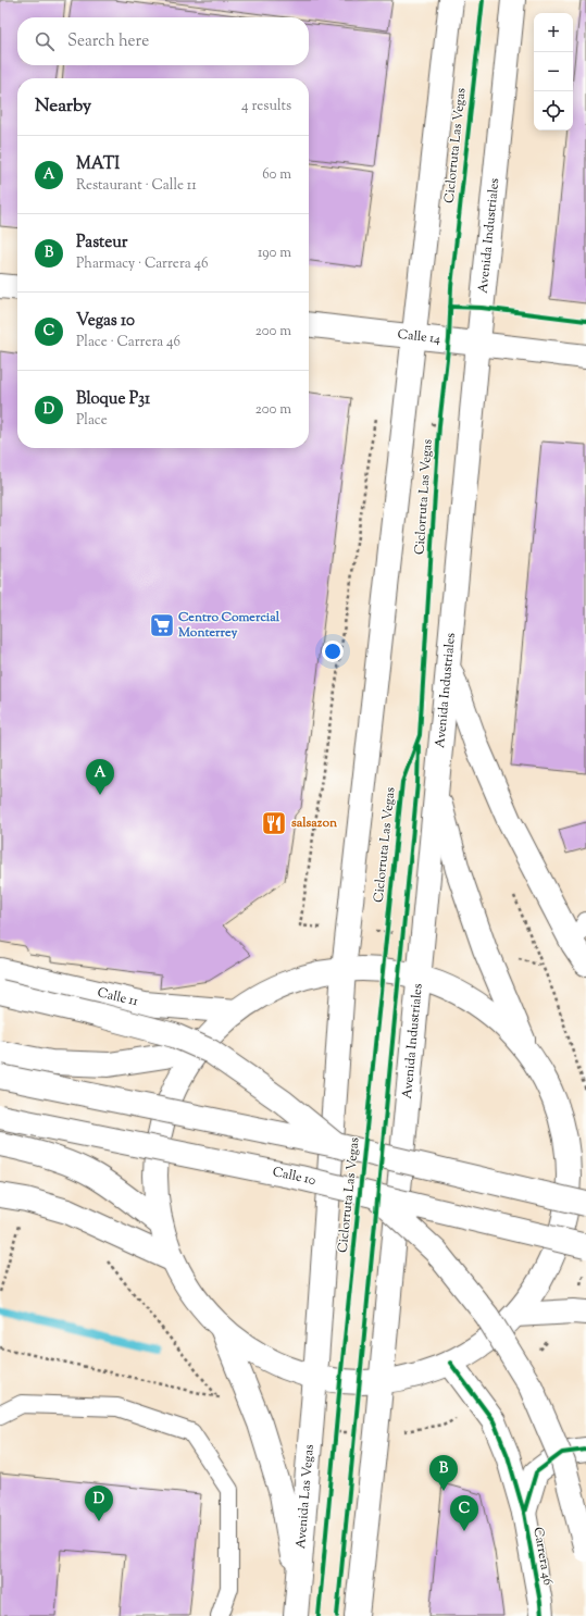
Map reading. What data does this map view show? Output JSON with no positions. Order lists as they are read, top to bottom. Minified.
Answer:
{"streets":{"main road":["Avenida Industriales","Calle 14","Calle 11","Calle 10","Avenida Las Vegas","Carrera 46"],"cycle path":["Ciclorruta Las Vegas"]},"crossings":[["Avenida Industriales","Calle 14"]],"places":{"supermarket":["Centro Comercial Monterrey"],"restaurant":["salsazon"]},"page":{"map_buttons":["+","−"],"search":"Search here","heading":["Nearby","4 results"],"list":[{"mark":"A","name":"MATI","note":"Restaurant · Calle 11","value":"60 m"},{"mark":"B","name":"Pasteur","note":"Pharmacy · Carrera 46","value":"190 m"},{"mark":"C","name":"Vegas 10","note":"Place · Carrera 46","value":"200 m"},{"mark":"D","name":"Bloque P31","note":"Place","value":"200 m"}],"pins":["A","B","D","C"]}}
